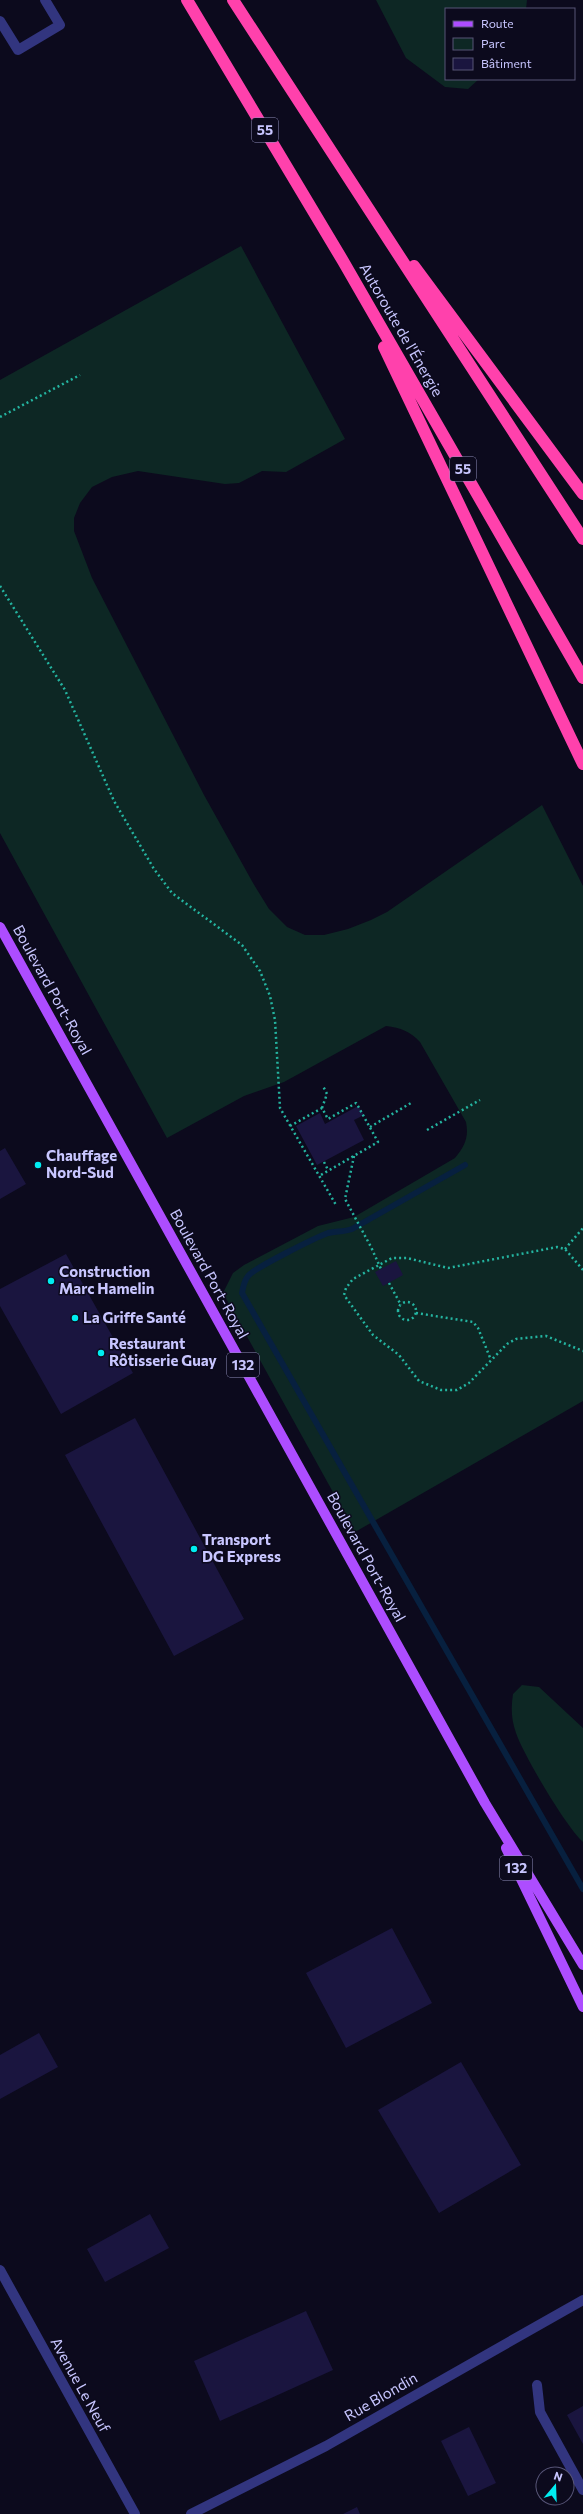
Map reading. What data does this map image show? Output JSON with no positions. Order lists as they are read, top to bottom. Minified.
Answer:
{"streets":{"highway":["55","Autoroute de l'Énergie"],"main road":["Boulevard Port-Royal","132"],"street":["Avenue Le Neuf","Rue Blondin"]},"places":["Chauffage Nord-Sud","Construction Marc Hamelin","La Griffe Santé","Restaurant Rôtisserie Guay","Transport DG Express"],"legend":["Route","Parc","Bâtiment"],"north":"top"}
